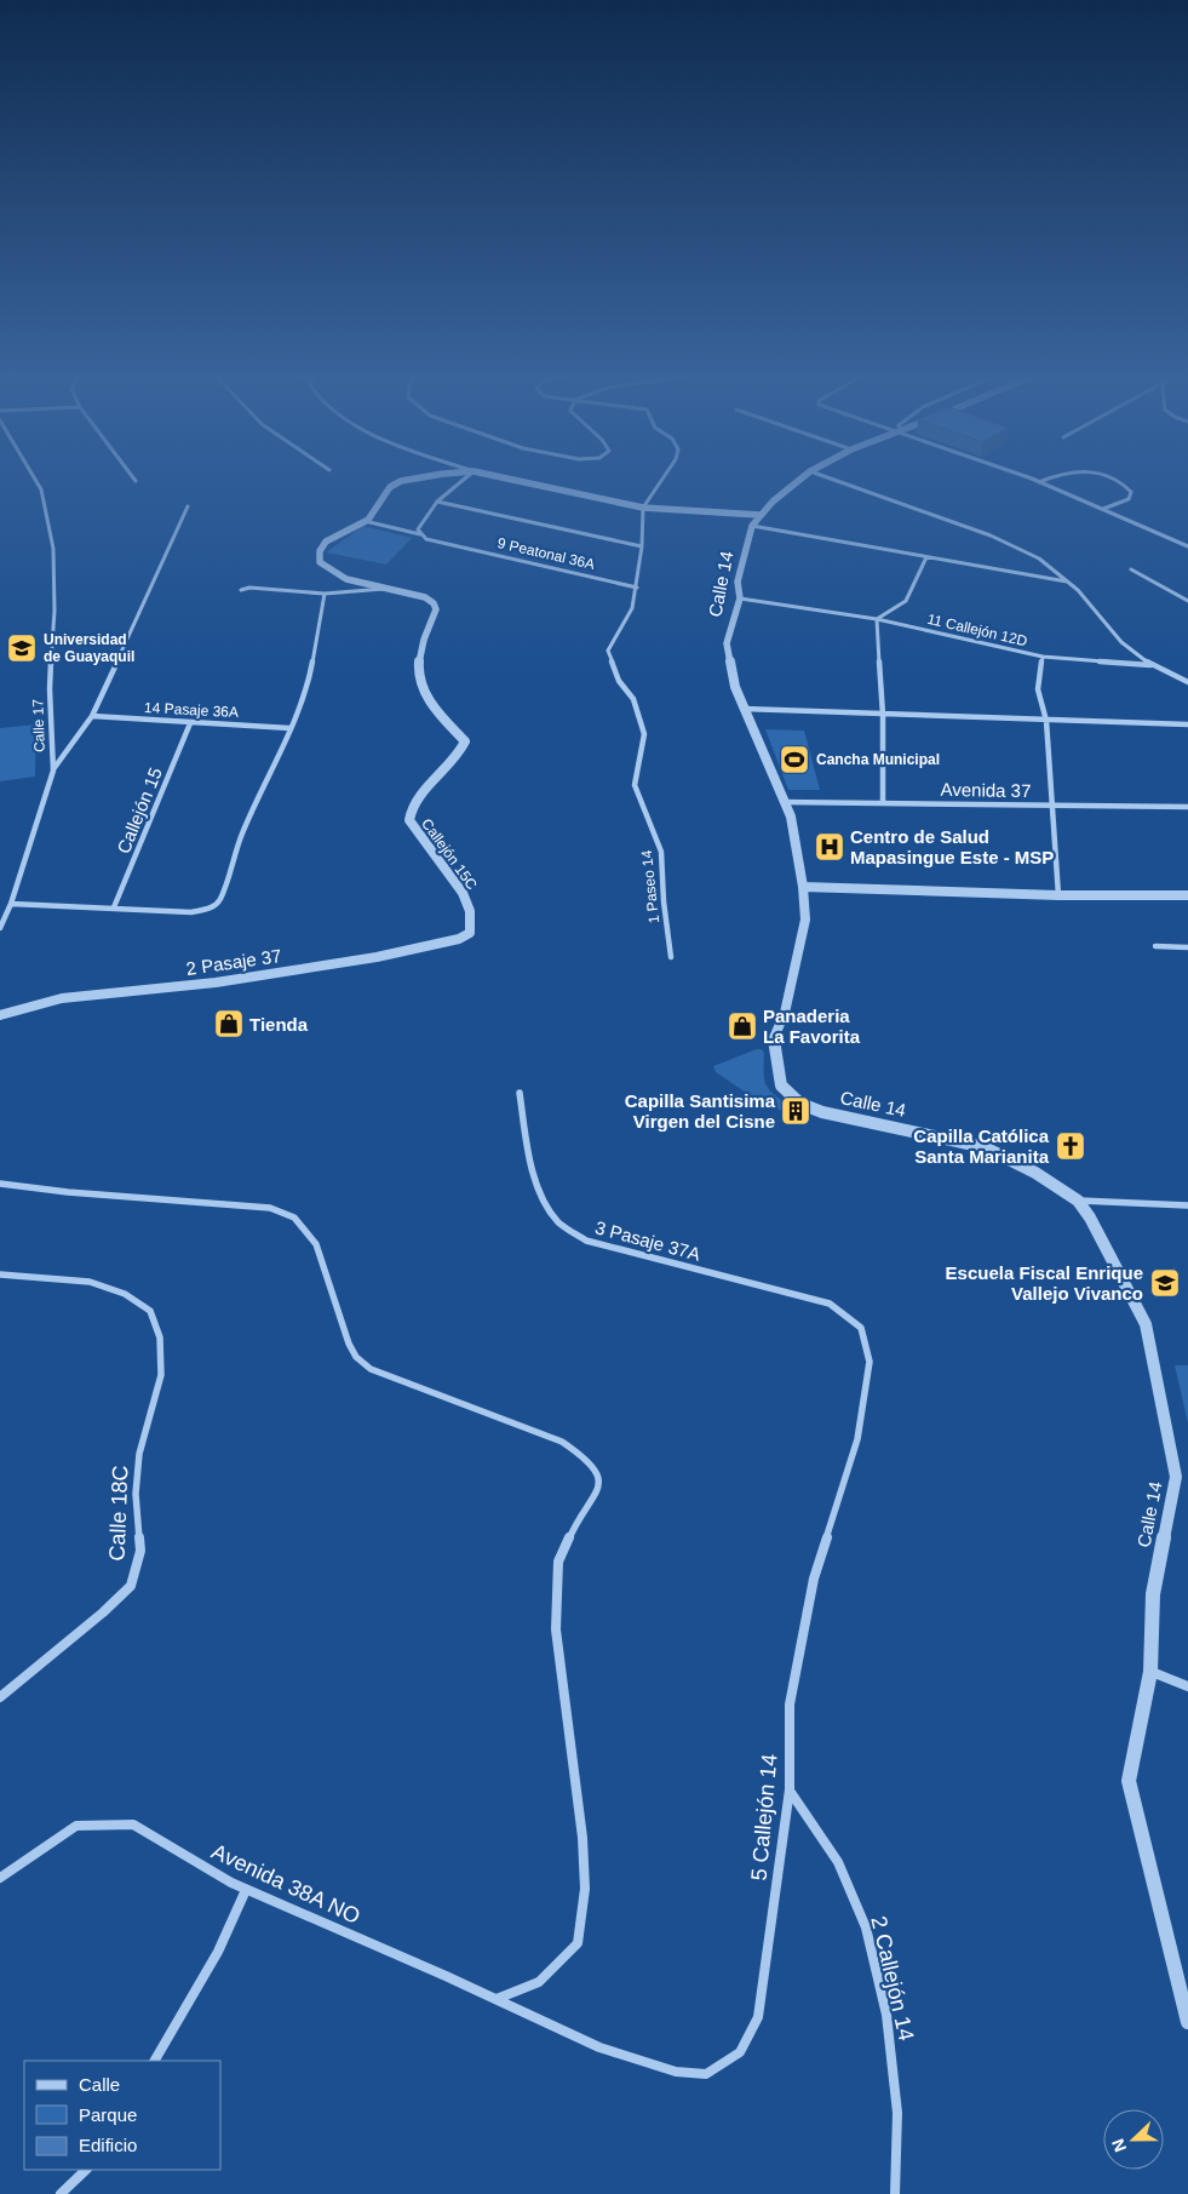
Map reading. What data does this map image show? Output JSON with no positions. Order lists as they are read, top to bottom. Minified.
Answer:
{"streets":{"street":["9 Peatonal 36A","Calle 14","11 Callejón 12D","14 Pasaje 36A","Calle 17","Avenida 37","Callejón 15","Callejón 15C","1 Paseo 14","2 Pasaje 37","3 Pasaje 37A","Calle 18C","5 Callejón 14","Avenida 38A NO","2 Callejón 14"]},"crossings":[["9 Peatonal 36A","Callejón 15C"],["9 Peatonal 36A","1 Paseo 14"],["Calle 14","11 Callejón 12D"],["Calle 14","Avenida 37"],["Calle 14","Callejón 15C"],["11 Callejón 12D","Avenida 37"],["14 Pasaje 36A","Callejón 15"],["Callejón 15C","1 Paseo 14"],["Callejón 15C","2 Pasaje 37"],["3 Pasaje 37A","5 Callejón 14"],["5 Callejón 14","Avenida 38A NO"],["5 Callejón 14","2 Callejón 14"]],"places":{"school or university":["Universidad de Guayaquil","Escuela Fiscal Enrique Vallejo Vivanco"],"sports":["Cancha Municipal"],"hospital":["Centro de Salud Mapasingue Este - MSP"],"shop":["Tienda","Panaderia La Favorita"],"building":["Capilla Santisima Virgen del Cisne"],"church":["Capilla Católica Santa Marianita"]},"legend":["Calle","Parque","Edificio"],"north":"left"}
